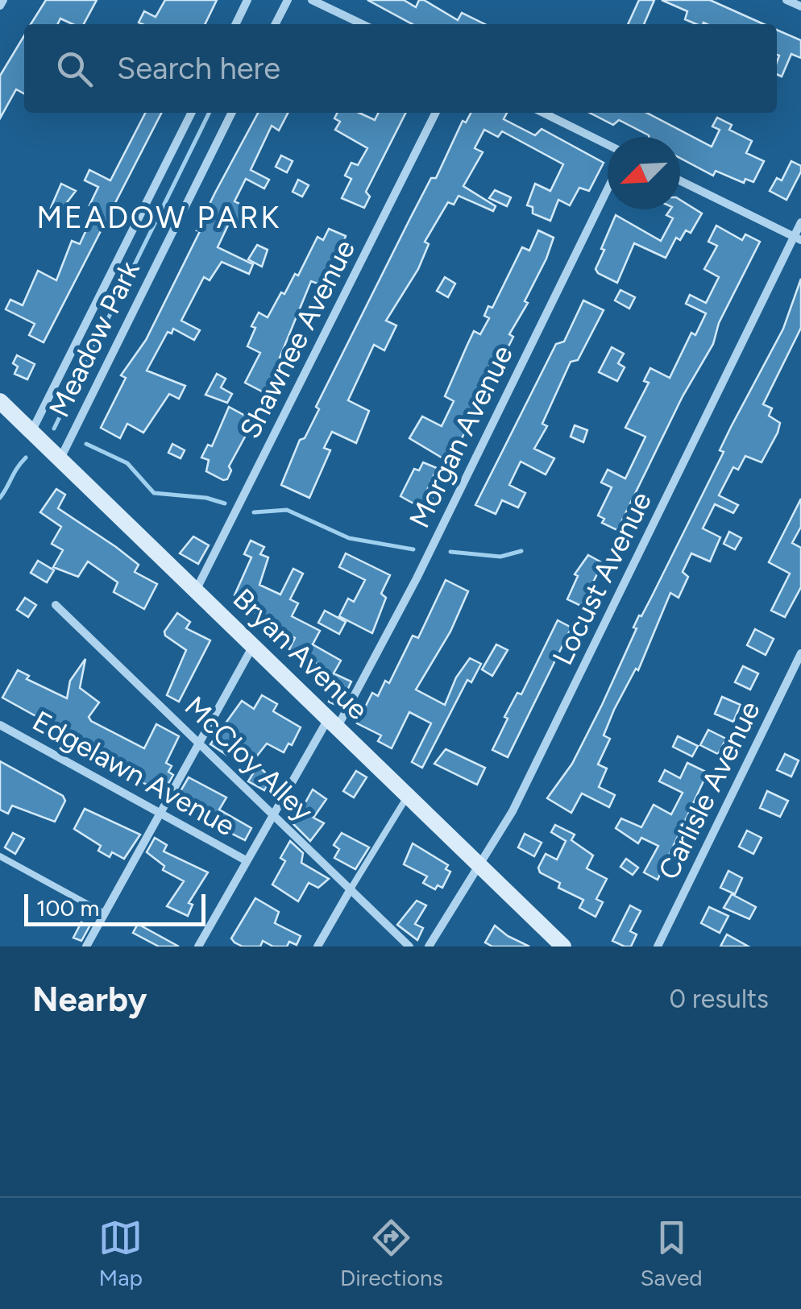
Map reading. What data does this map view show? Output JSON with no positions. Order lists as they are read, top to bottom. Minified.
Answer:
{"streets":{"street":["Meadow Park","Shawnee Avenue","Morgan Avenue","Locust Avenue","Bryan Avenue","McCloy Alley","Edgelawn Avenue","Carlisle Avenue"]},"crossings":[["Meadow Park","Bryan Avenue"],["Shawnee Avenue","Bryan Avenue"],["Morgan Avenue","Bryan Avenue"],["Morgan Avenue","McCloy Alley"],["Morgan Avenue","Edgelawn Avenue"],["Locust Avenue","Bryan Avenue"]],"districts":["MEADOW PARK"],"scale_bar":"100 m","north":"bottom left","page":{"search":"Search here","scale":"100 m","heading":["Nearby","0 results"],"nav":["Map","Directions","Saved"]}}
